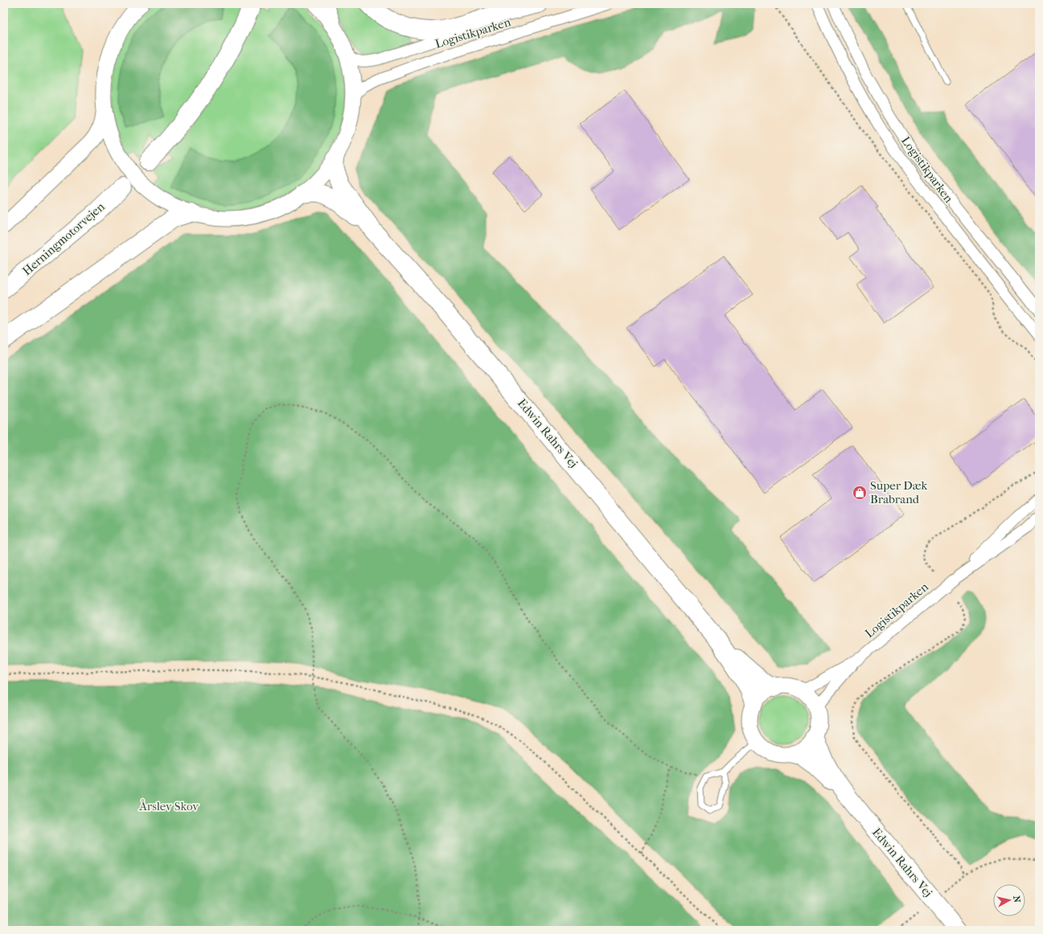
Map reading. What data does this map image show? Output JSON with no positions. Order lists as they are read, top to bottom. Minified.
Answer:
{"streets":{"highway":["Herningmotorvejen","Edwin Rahrs Vej"],"street":["Logistikparken"]},"parks":["Årslev Skov"],"places":{"shop":["Super Dæk Brabrand"]},"north":"right"}
